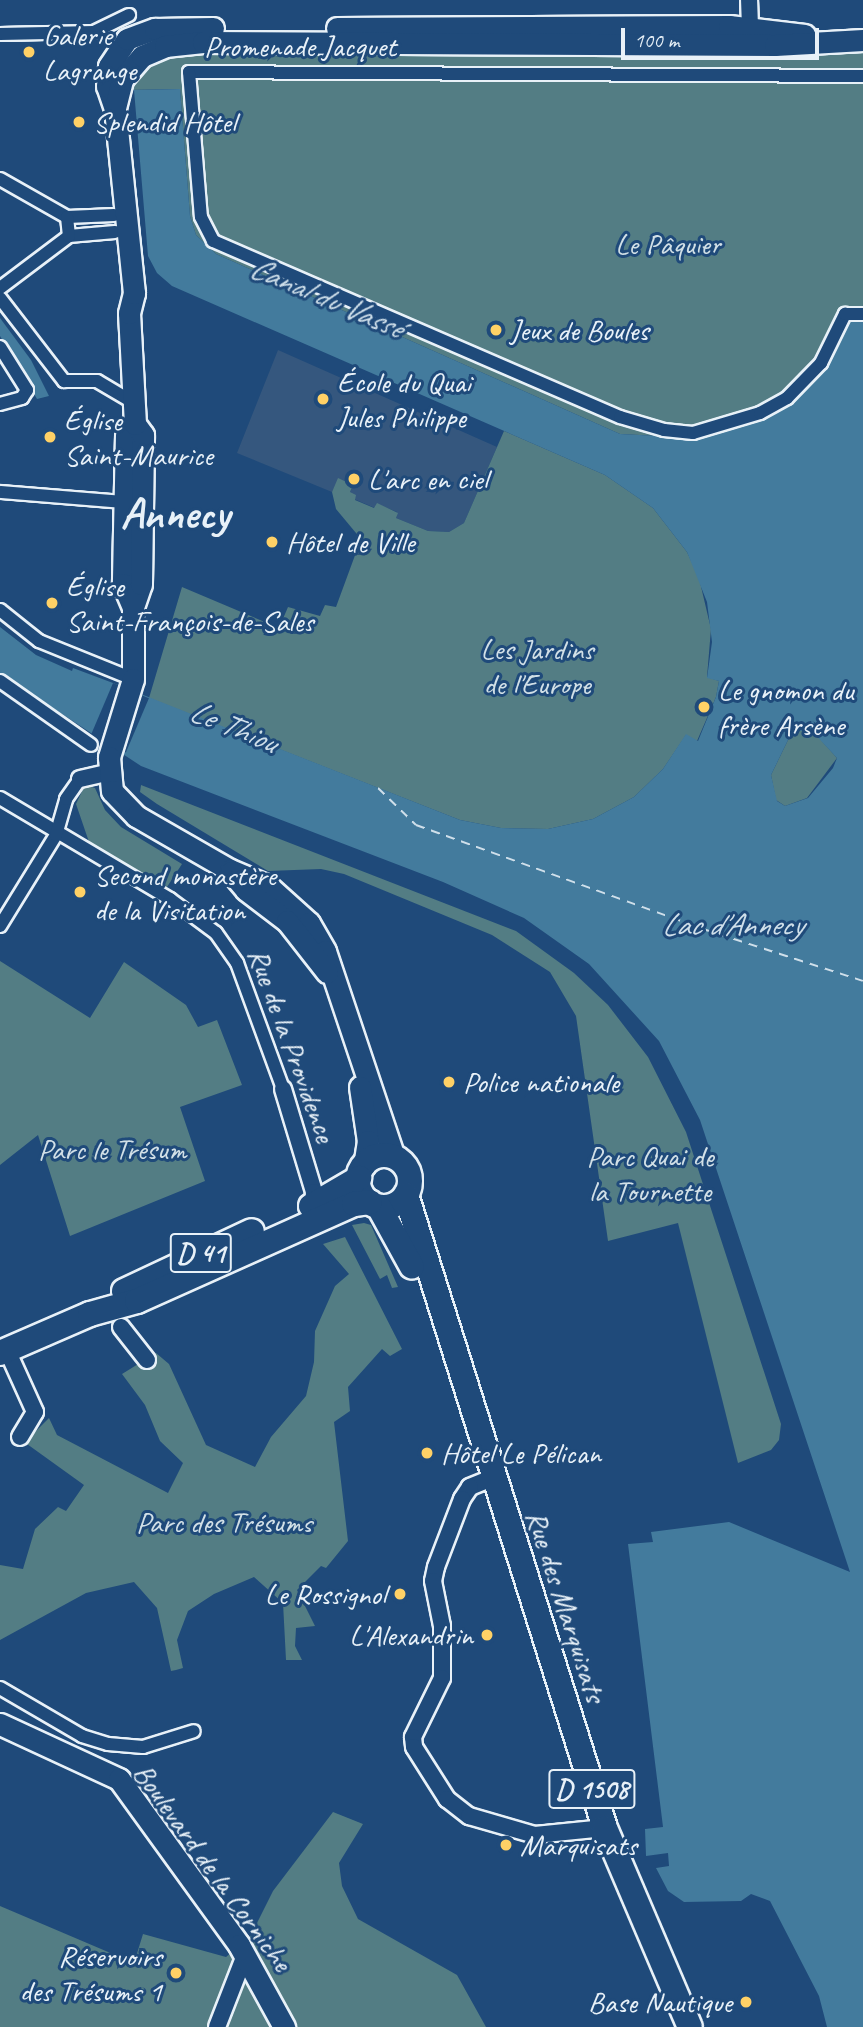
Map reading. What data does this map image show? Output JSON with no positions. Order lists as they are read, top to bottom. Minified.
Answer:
{"streets":{"main road":["D 41","Rue des Marquisats","D 1508","Boulevard de la Corniche"],"street":["Promenade Jacquet","Rue de la Providence"]},"crossings":[["Rue de la Providence","D 41"],["D 41","Rue des Marquisats"]],"districts":["Annecy"],"water":["Canal du Vassé","Le Thiou","Lac d'Annecy"],"parks":["Le Pâquier","Les Jardins de l'Europe","Parc le Trésum","Parc Quai de la Tournette","Parc des Trésums"],"places":["Galerie Lagrange","Splendid Hôtel","Jeux de Boules","École du Quai Jules Philippe","Église Saint-Maurice","L'arc en ciel","Hôtel de Ville","Église Saint-François-de-Sales","Le gnomon du frère Arsène","Second monastère de la Visitation","Police nationale","Hôtel Le Pélican","Le Rossignol","L'Alexandrin","Marquisats","Réservoirs des Trésums 1","Base Nautique"],"scale_bar":"100 m"}
